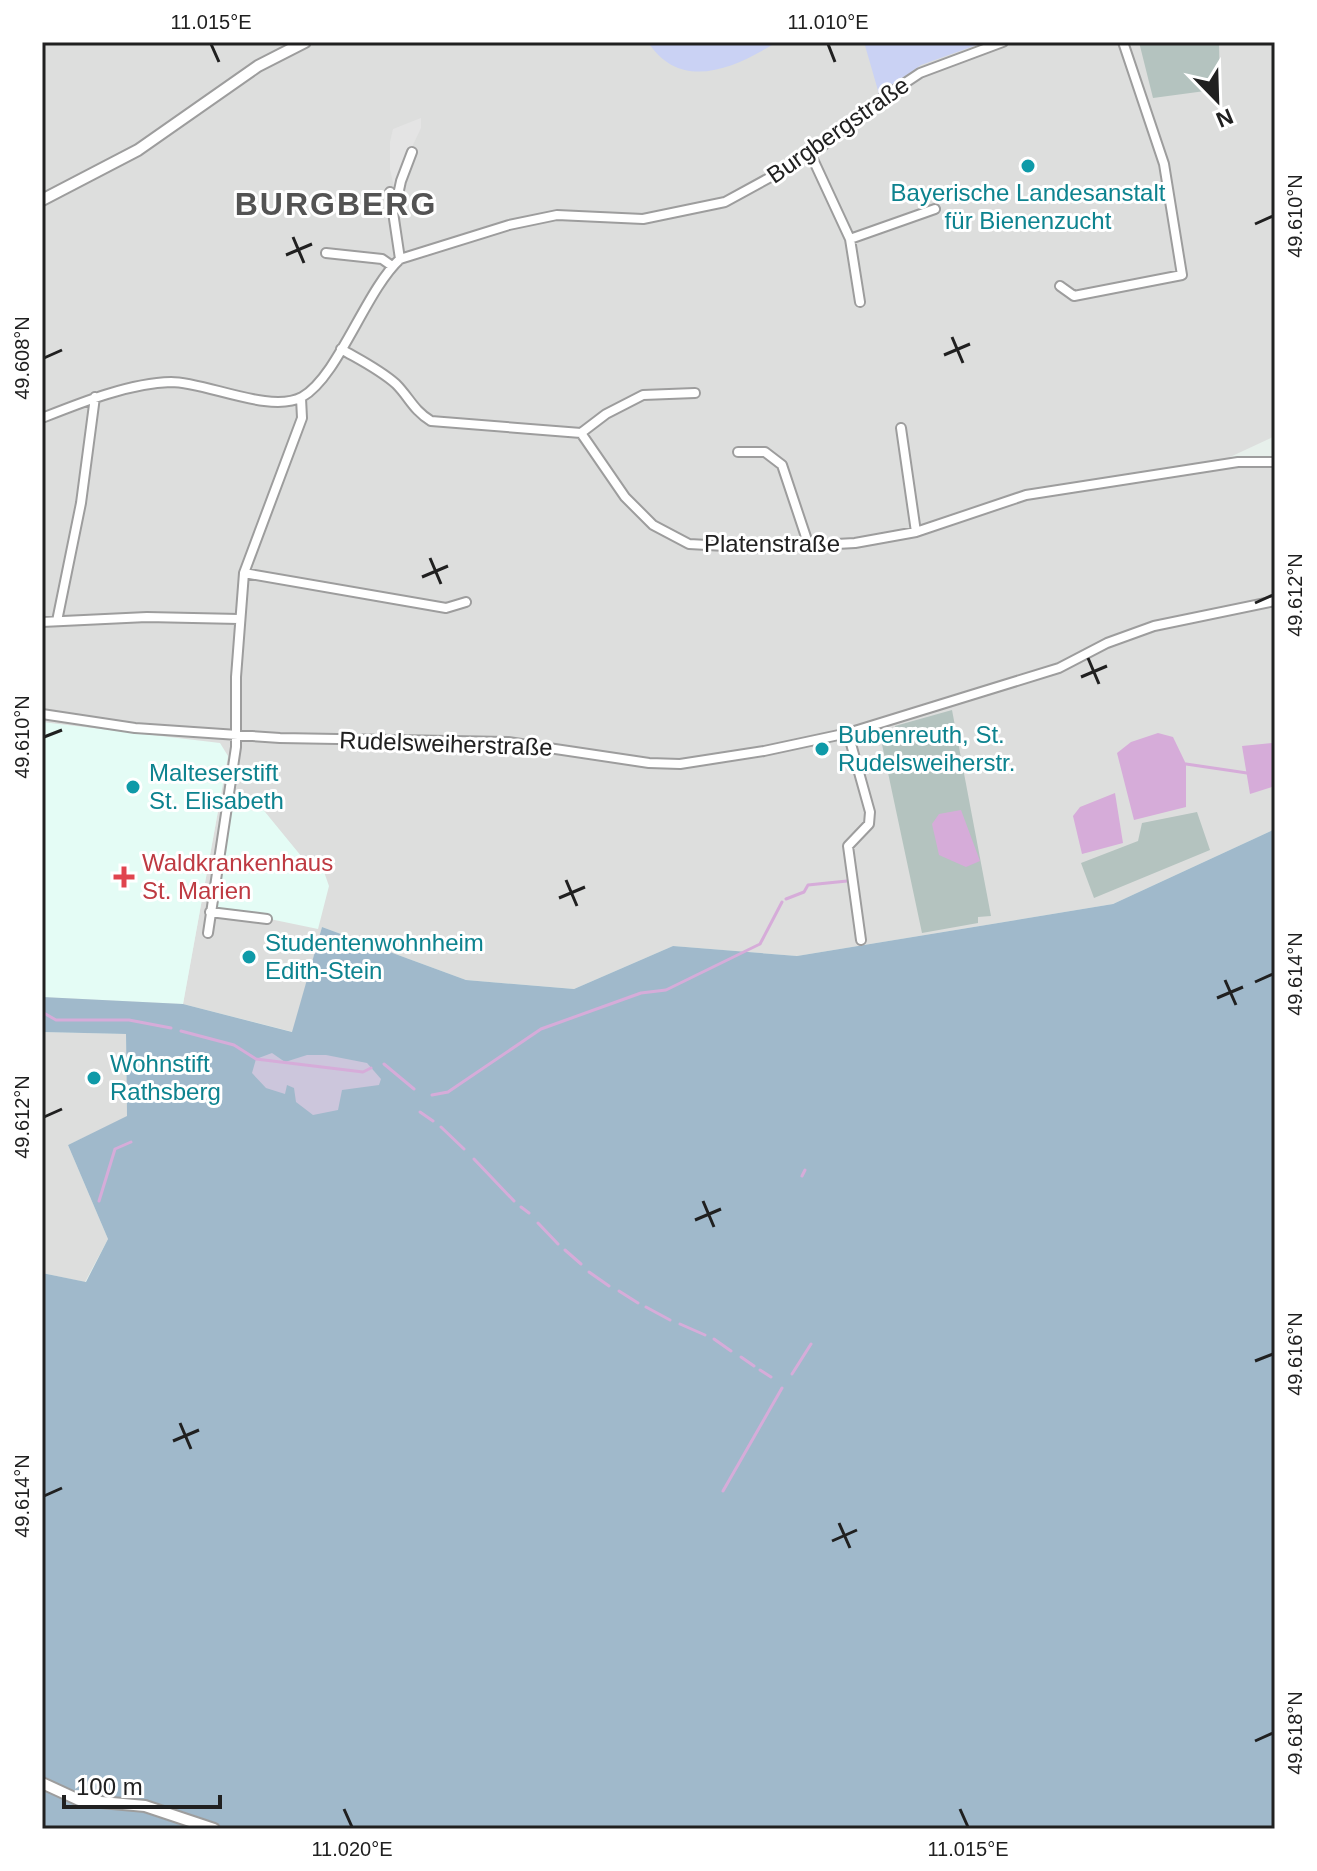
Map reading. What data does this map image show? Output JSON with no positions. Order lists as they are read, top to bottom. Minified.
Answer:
{"streets":{"street":["Burgbergstraße","Platenstraße","Rudelsweiherstraße"]},"districts":["BURGBERG"],"places":{"other":["Bayerische Landesanstalt für Bienenzucht","Bubenreuth, St. Rudelsweiherstr.","Malteserstift St. Elisabeth","Studentenwohnheim Edith-Stein","Wohnstift Rathsberg"],"health":["Waldkrankenhaus St. Marien"]},"scale_bar":"100 m","north":"bottom right","coordinates":["11.015°E","11.010°E","49.610°N","49.608°N","49.612°N","49.614°N","49.616°N","49.618°N","11.020°E"]}
